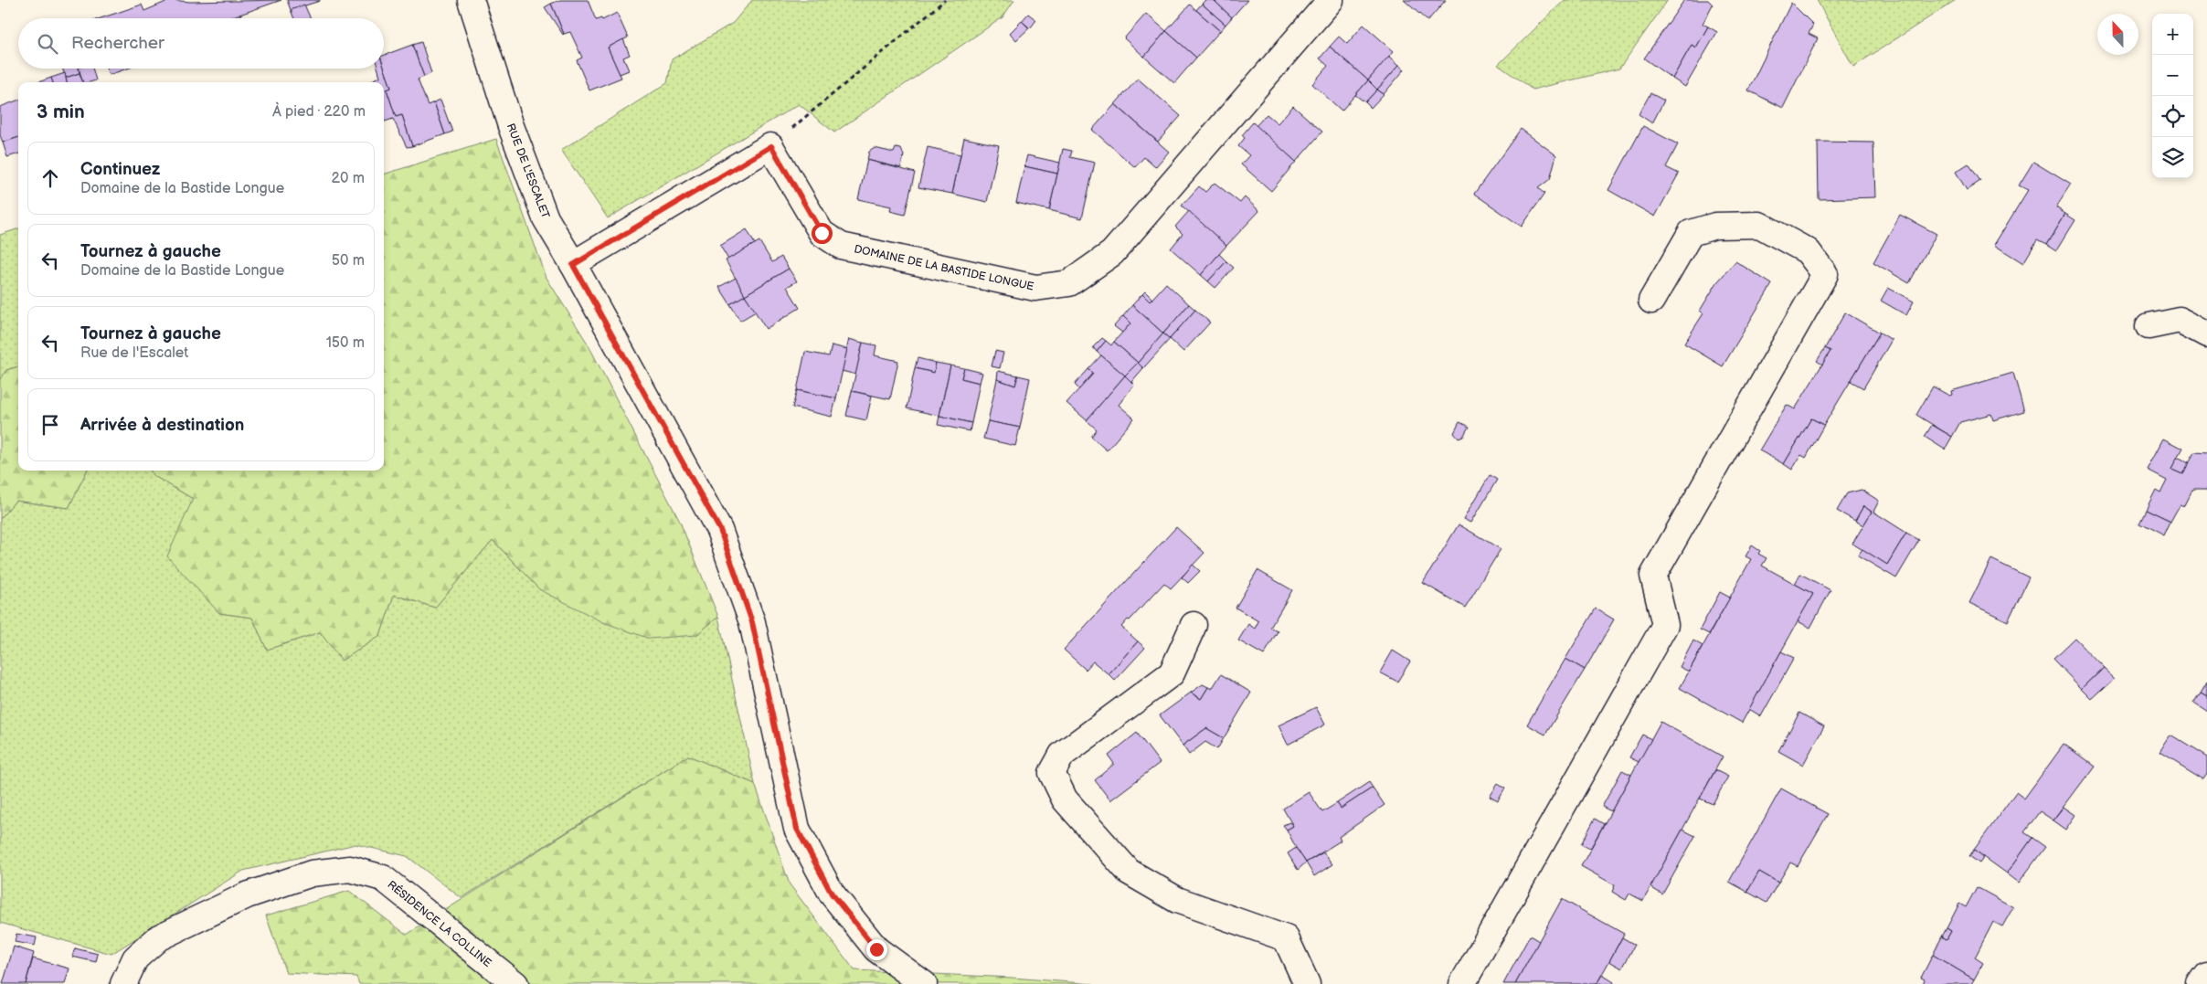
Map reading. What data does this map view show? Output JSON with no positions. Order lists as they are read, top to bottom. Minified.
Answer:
{"streets":{"street":["RUE DE L'ESCALET","DOMAINE DE LA BASTIDE LONGUE","RÉSIDENCE LA COLLINE"]},"north":"top","page":{"map_buttons":["+","−"],"search":"Rechercher","heading":["3 min","À pied · 220 m"],"list":[["Continuez","Domaine de la Bastide Longue","20 m"],["Tournez à gauche","Domaine de la Bastide Longue","50 m"],["Tournez à gauche","Rue de l'Escalet","150 m"],"Arrivée à destination"]}}
